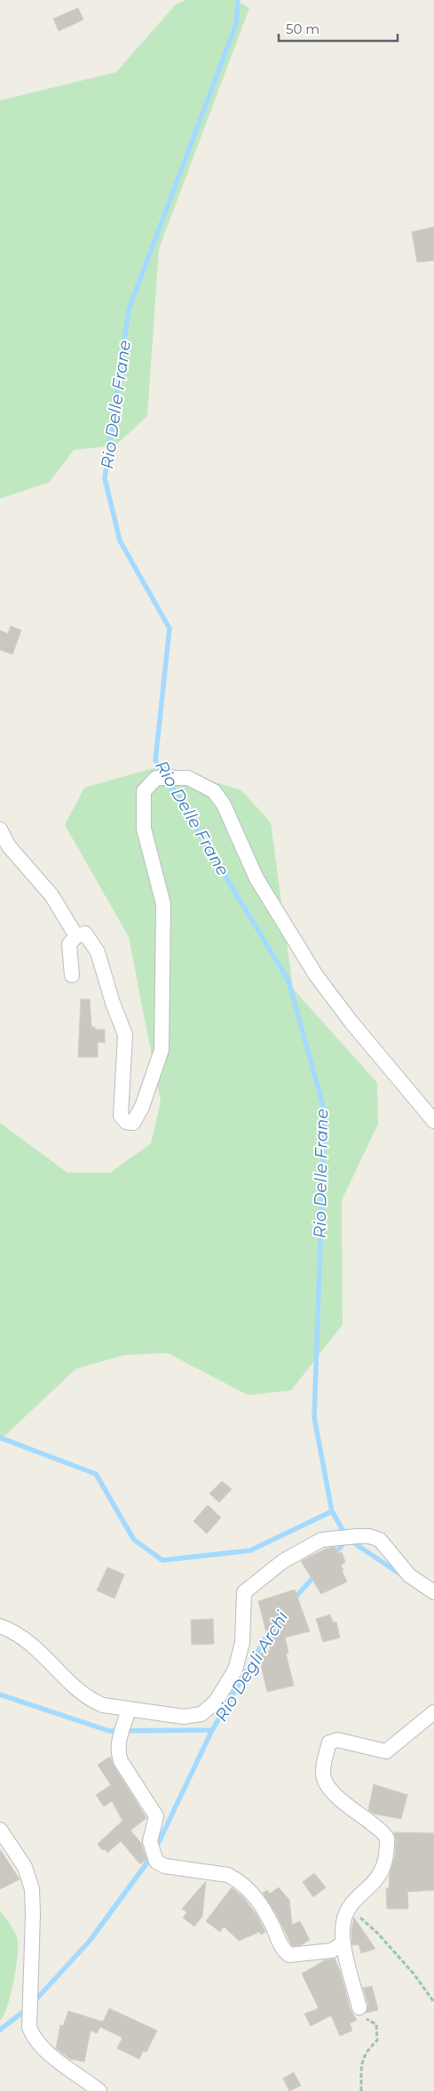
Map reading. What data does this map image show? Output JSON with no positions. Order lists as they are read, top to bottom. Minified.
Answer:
{"water":["Rio Delle Frane","Rio Degli Archi"],"scale_bar":"50 m"}
